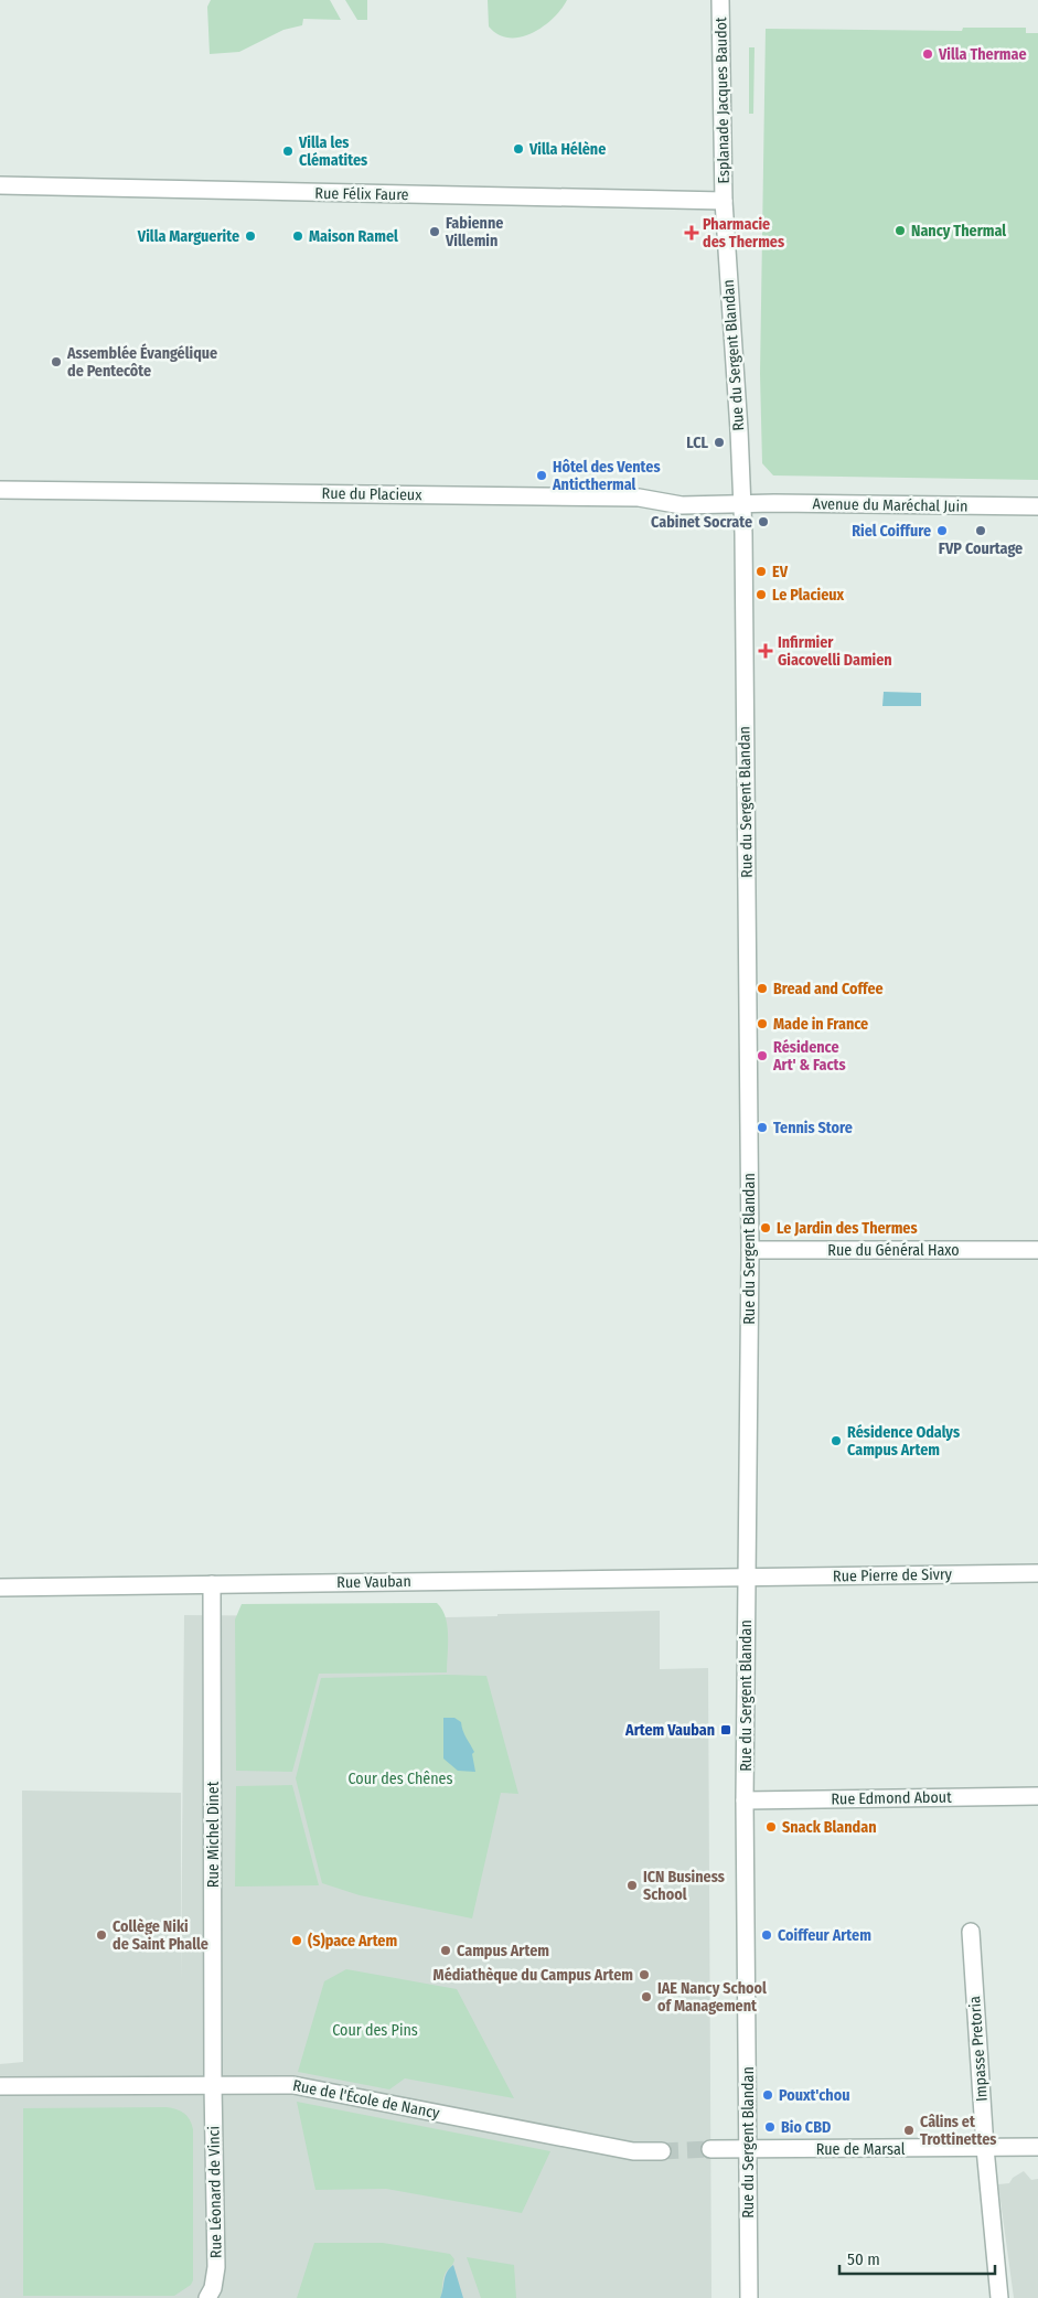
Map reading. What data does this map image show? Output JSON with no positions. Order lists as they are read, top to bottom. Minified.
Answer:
{"streets":{"street":["Esplanade Jacques Baudot","Rue Félix Faure","Rue du Sergent Blandan","Rue du Placieux","Avenue du Maréchal Juin","Rue du Général Haxo","Rue Pierre de Sivry","Rue Vauban","Rue Edmond About","Rue Michel Dinet","Impasse Pretoria","Rue de l'École de Nancy","Rue de Marsal","Rue Léonard de Vinci"]},"crossings":[["Esplanade Jacques Baudot","Rue Félix Faure"],["Esplanade Jacques Baudot","Rue du Sergent Blandan"],["Rue Félix Faure","Rue du Sergent Blandan"],["Rue du Sergent Blandan","Rue du Placieux"],["Rue du Sergent Blandan","Avenue du Maréchal Juin"],["Rue du Sergent Blandan","Rue du Général Haxo"],["Rue du Sergent Blandan","Rue Pierre de Sivry"],["Rue du Sergent Blandan","Rue Vauban"],["Rue du Sergent Blandan","Rue Edmond About"],["Rue du Sergent Blandan","Rue de Marsal"],["Rue du Placieux","Avenue du Maréchal Juin"],["Rue Pierre de Sivry","Rue Vauban"],["Rue Vauban","Rue Michel Dinet"],["Rue Michel Dinet","Rue de l'École de Nancy"],["Rue Michel Dinet","Rue Léonard de Vinci"],["Impasse Pretoria","Rue de Marsal"],["Rue de l'École de Nancy","Rue Léonard de Vinci"]],"parks":["Cour des Chênes","Cour des Pins"],"places":{"other":["Villa Thermae","Villa Hélène","Villa les Clématites","Nancy Thermal","Fabienne Villemin","Villa Marguerite","Maison Ramel","Assemblée Évangélique de Pentecôte","LCL","Hôtel des Ventes Anticthermal","Cabinet Socrate","Riel Coiffure","FVP Courtage","EV","Le Placieux","Bread and Coffee","Made in France","Résidence Art' & Facts","Tennis Store","Le Jardin des Thermes","Résidence Odalys Campus Artem","Snack Blandan","ICN Business School","Collège Niki de Saint Phalle","Coiffeur Artem","(S)pace Artem","Campus Artem","Médiathèque du Campus Artem","IAE Nancy School of Management","Pouxt'chou","Bio CBD","Câlins et Trottinettes"],"health":["Pharmacie des Thermes","Infirmier Giacovelli Damien"],"transit":["Artem Vauban"]},"scale_bar":"50 m"}
